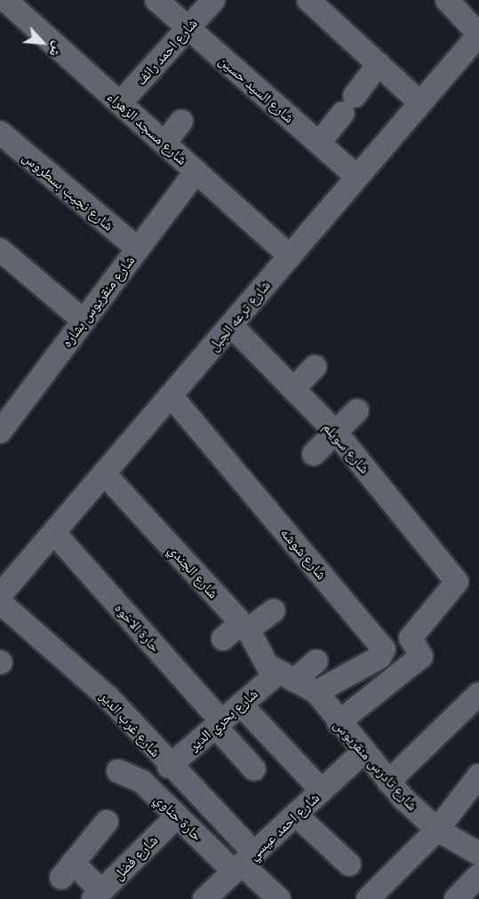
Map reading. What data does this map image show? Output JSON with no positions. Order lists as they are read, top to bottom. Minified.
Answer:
{"streets":{"street":["شارع احمد رائف","شارع السيد حسين","شارع مسجد الزهراء","شارع نجيب بسطروس","شارع منقريوس بشاره","شارع ترعه الجبل","شارع سويلم","شارع شوشه","شارع الجندي","حارة الاخوه","شارع بحري الدير","شارع غرب الدير","شارع تادرس منقريوس","حارة حناوي","شارع احمد عيسي","شارع فضل"]},"crossings":[["شارع احمد رائف","شارع السيد حسين"],["شارع احمد رائف","شارع مسجد الزهراء"],["شارع السيد حسين","شارع ترعه الجبل"],["شارع مسجد الزهراء","شارع منقريوس بشاره"],["شارع مسجد الزهراء","شارع ترعه الجبل"],["شارع نجيب بسطروس","شارع منقريوس بشاره"],["شارع ترعه الجبل","شارع سويلم"],["شارع ترعه الجبل","شارع شوشه"],["شارع ترعه الجبل","شارع الجندي"],["شارع ترعه الجبل","حارة الاخوه"],["شارع الجندي","شارع بحري الدير"],["شارع الجندي","شارع تادرس منقريوس"],["حارة الاخوه","شارع بحري الدير"],["شارع بحري الدير","شارع غرب الدير"],["شارع بحري الدير","شارع تادرس منقريوس"],["شارع بحري الدير","حارة حناوي"],["شارع غرب الدير","حارة حناوي"],["شارع غرب الدير","شارع احمد عيسي"],["شارع تادرس منقريوس","شارع احمد عيسي"],["حارة حناوي","شارع احمد عيسي"],["حارة حناوي","شارع فضل"]],"north":"bottom right"}
